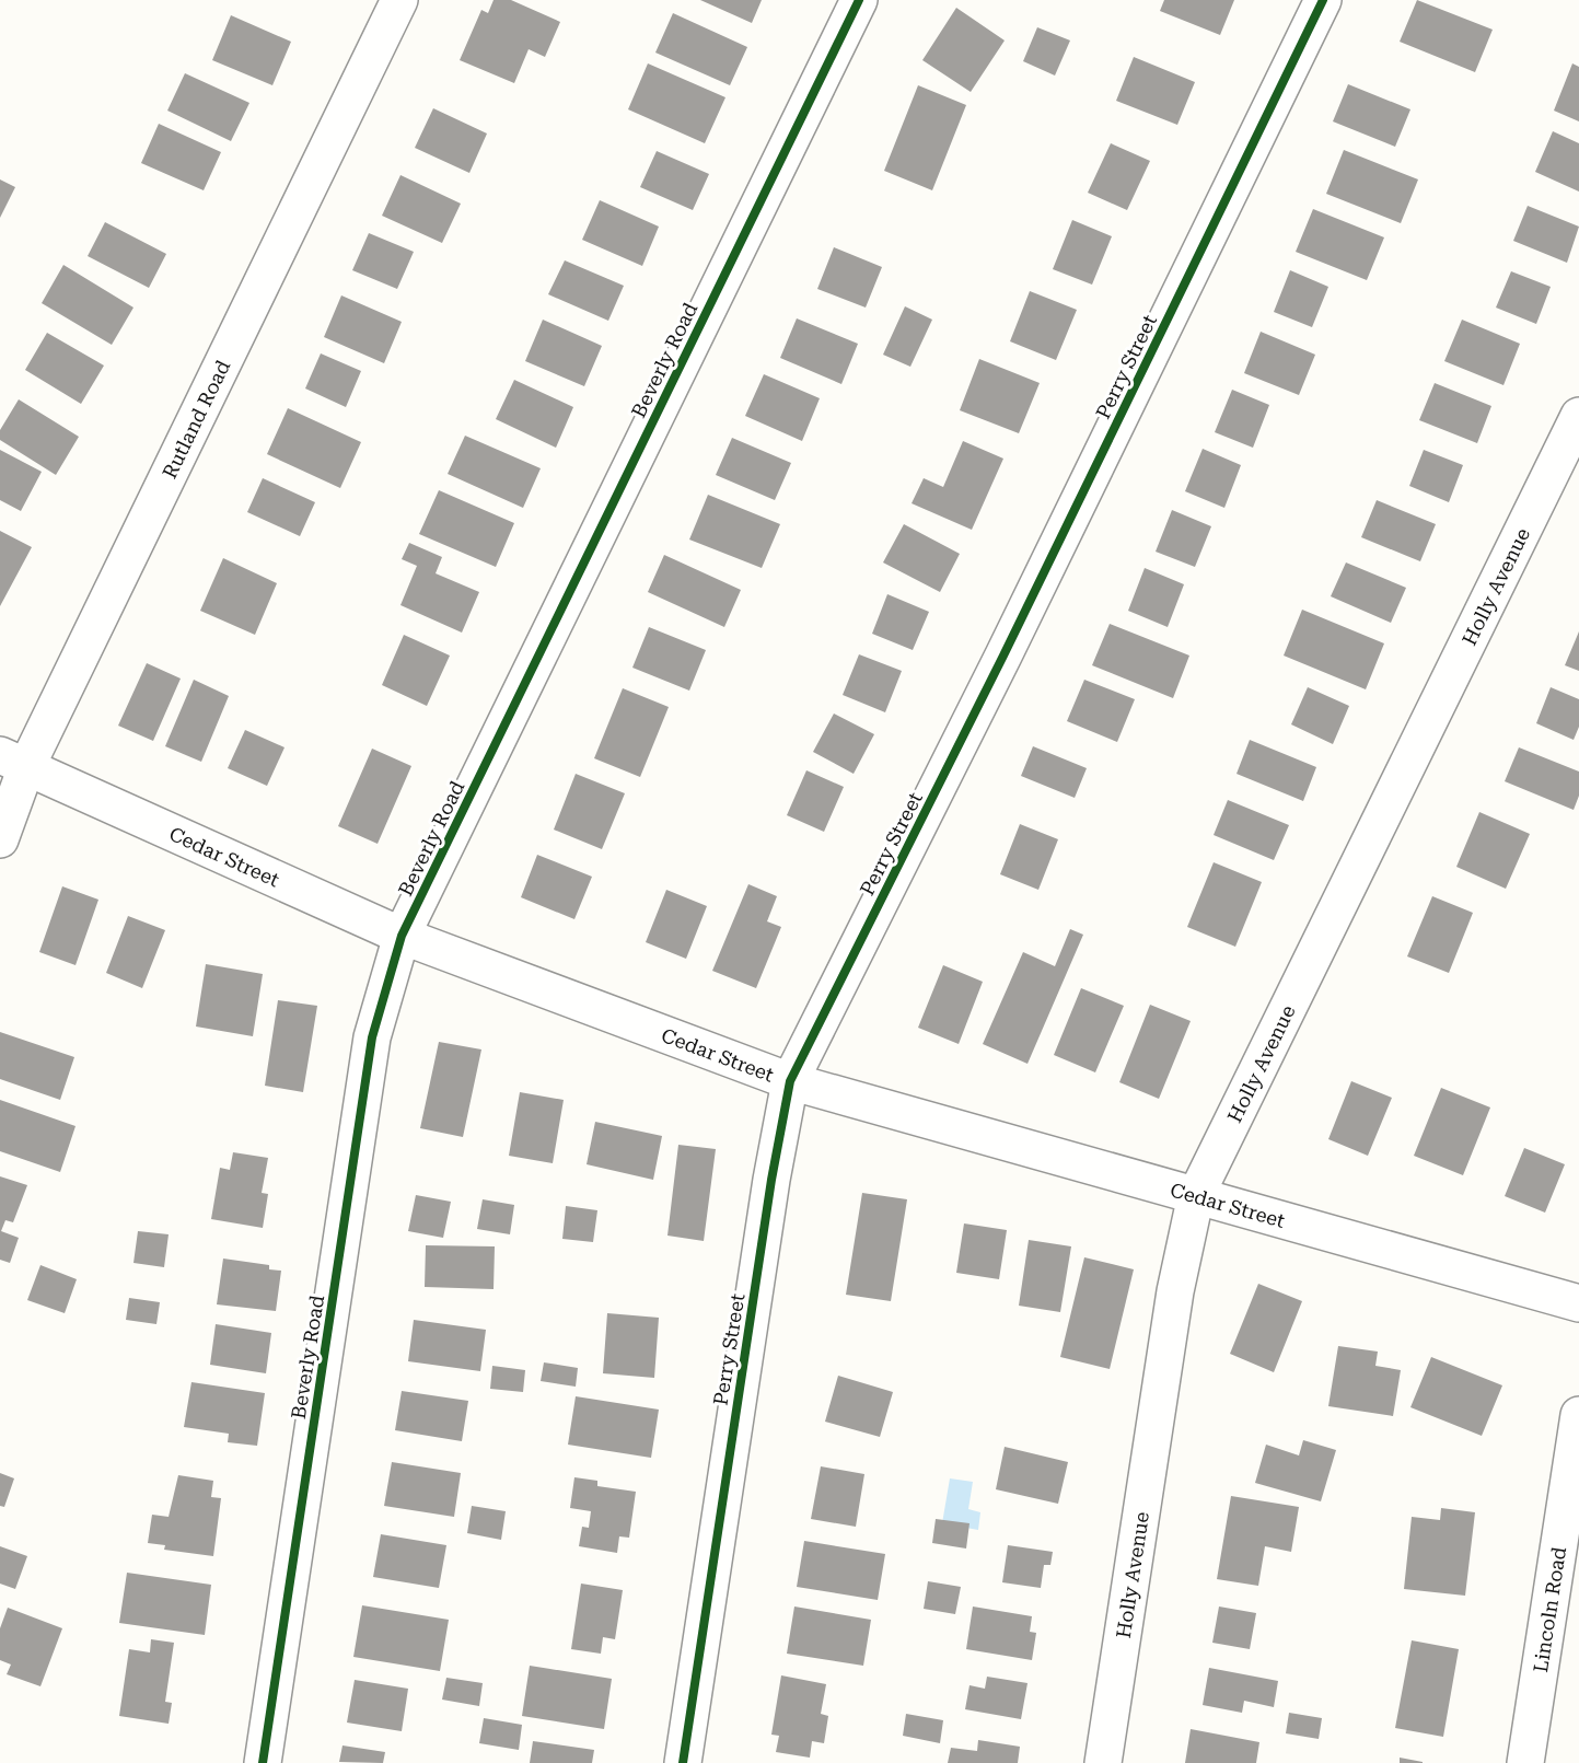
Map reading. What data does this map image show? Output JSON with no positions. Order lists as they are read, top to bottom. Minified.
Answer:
{"streets":{"street":["Beverly Road","Perry Street","Rutland Road","Holly Avenue","Cedar Street","Lincoln Road"]},"crossings":[["Beverly Road","Cedar Street"],["Perry Street","Cedar Street"],["Rutland Road","Cedar Street"],["Holly Avenue","Cedar Street"]]}
